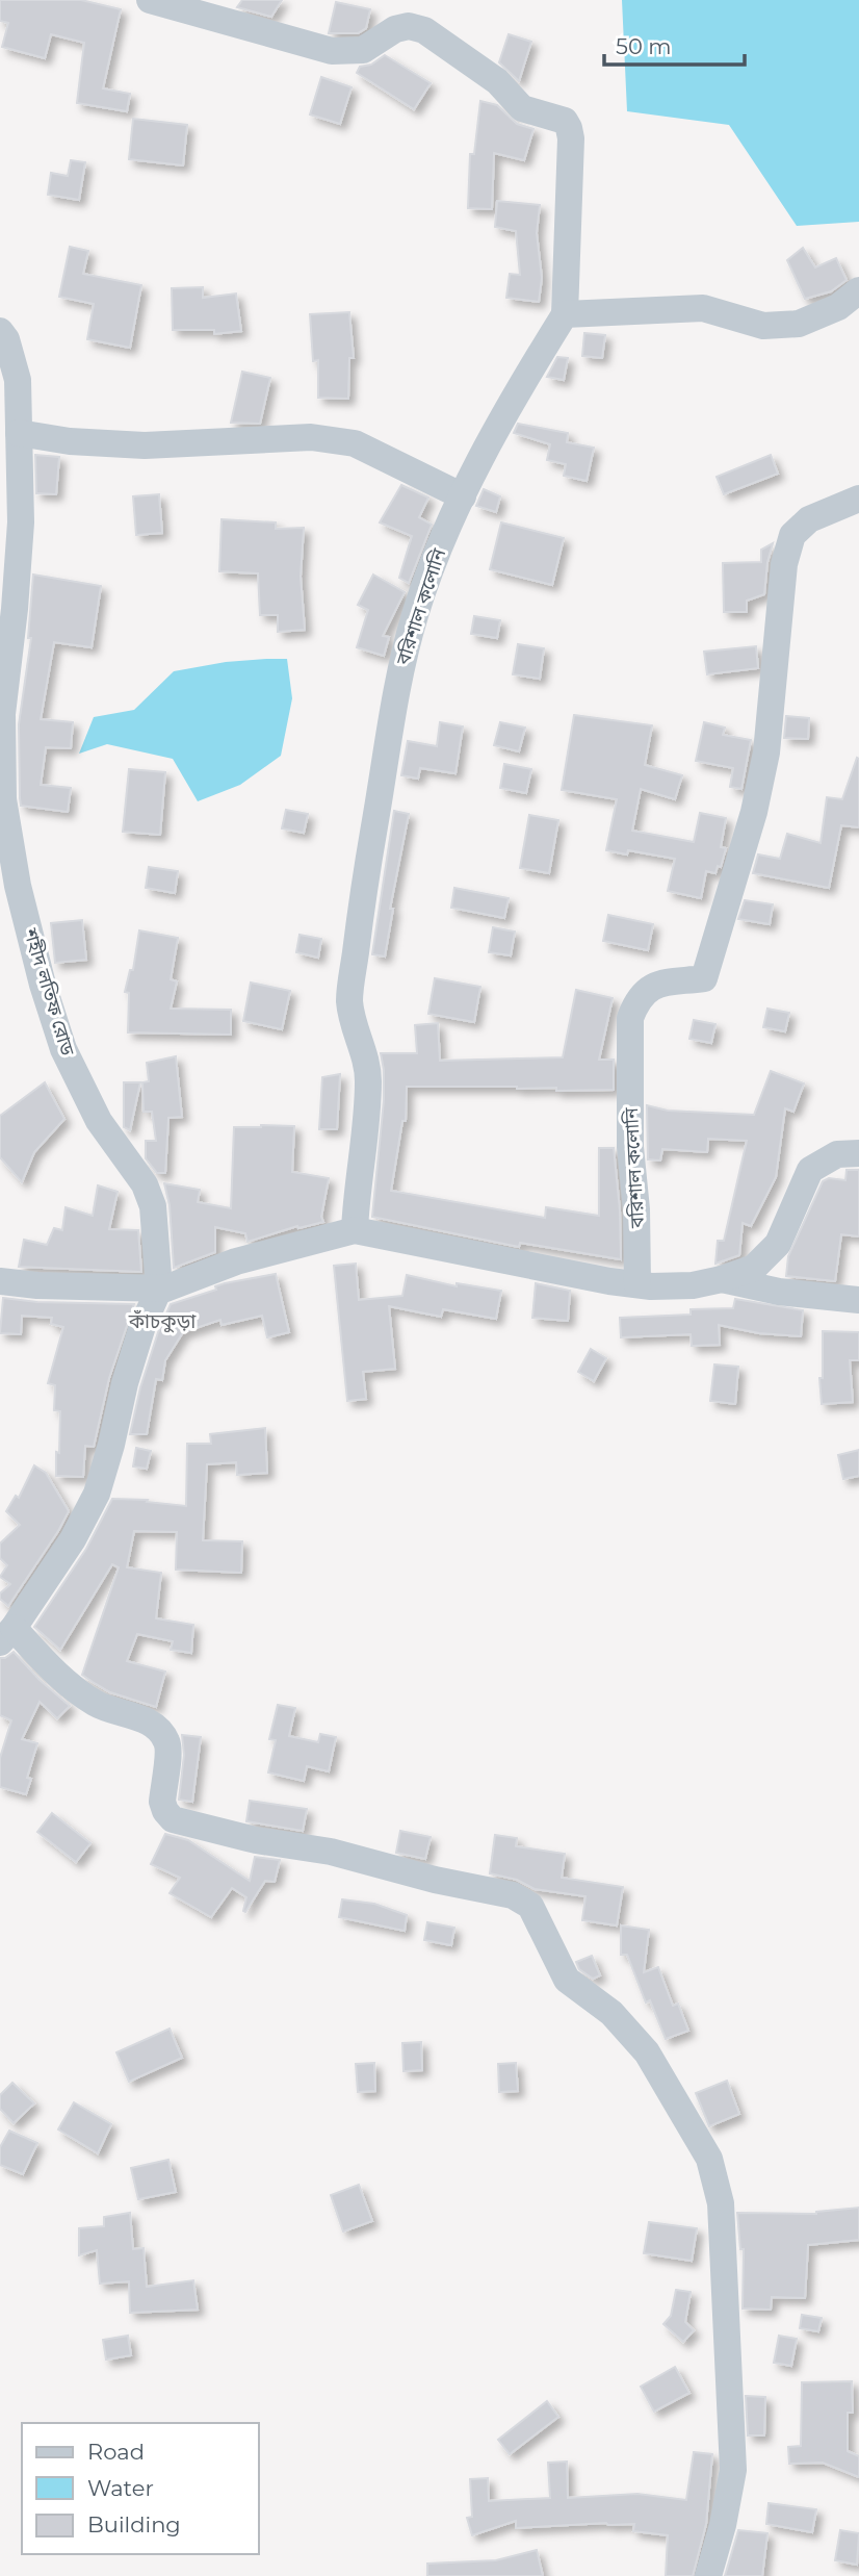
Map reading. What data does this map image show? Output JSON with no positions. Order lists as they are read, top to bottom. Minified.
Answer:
{"streets":{"street":["বরিশাল কলোনি","শহীদ লতিফ রোড"]},"districts":["কাঁচকুড়া"],"legend":["Road","Water","Building"],"scale_bar":"50 m"}
